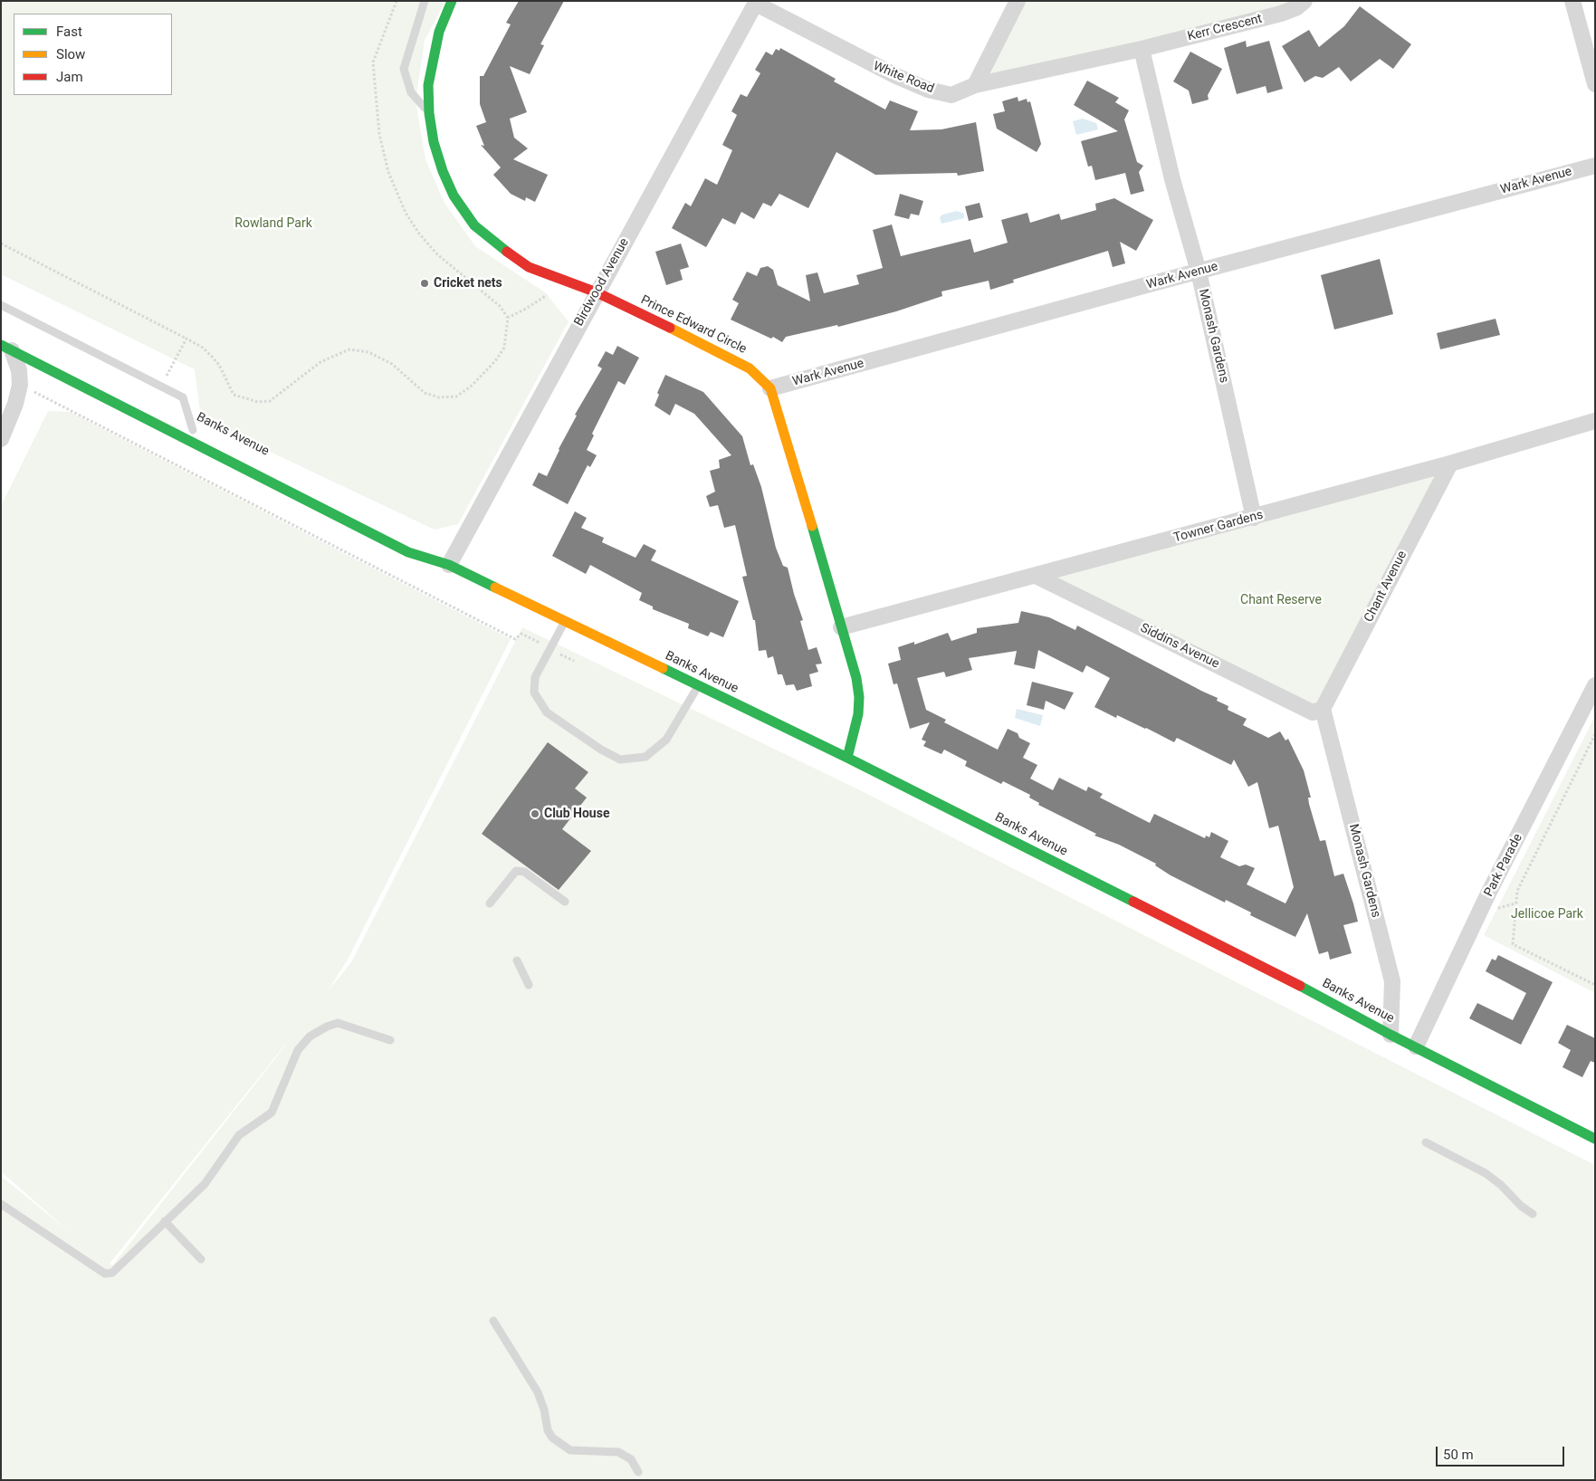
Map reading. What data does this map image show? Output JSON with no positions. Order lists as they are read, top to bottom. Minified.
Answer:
{"streets":{"street":["Kerr Crescent","White Road","Wark Avenue","Birdwood Avenue","Prince Edward Circle","Monash Gardens","Banks Avenue","Towner Gardens","Chant Avenue","Siddins Avenue","Park Parade"]},"crossings":[["Kerr Crescent","White Road"],["Kerr Crescent","Monash Gardens"],["White Road","Birdwood Avenue"],["White Road","Monash Gardens"],["Wark Avenue","Prince Edward Circle"],["Wark Avenue","Monash Gardens"],["Birdwood Avenue","Prince Edward Circle"],["Birdwood Avenue","Banks Avenue"],["Prince Edward Circle","Banks Avenue"],["Prince Edward Circle","Towner Gardens"],["Monash Gardens","Banks Avenue"],["Monash Gardens","Towner Gardens"],["Monash Gardens","Chant Avenue"],["Monash Gardens","Siddins Avenue"],["Banks Avenue","Park Parade"],["Towner Gardens","Chant Avenue"],["Towner Gardens","Siddins Avenue"],["Chant Avenue","Siddins Avenue"]],"parks":["Rowland Park","Chant Reserve","Jellicoe Park"],"places":["Cricket nets","Club House"],"legend":["Fast","Slow","Jam"],"scale_bar":"50 m"}
